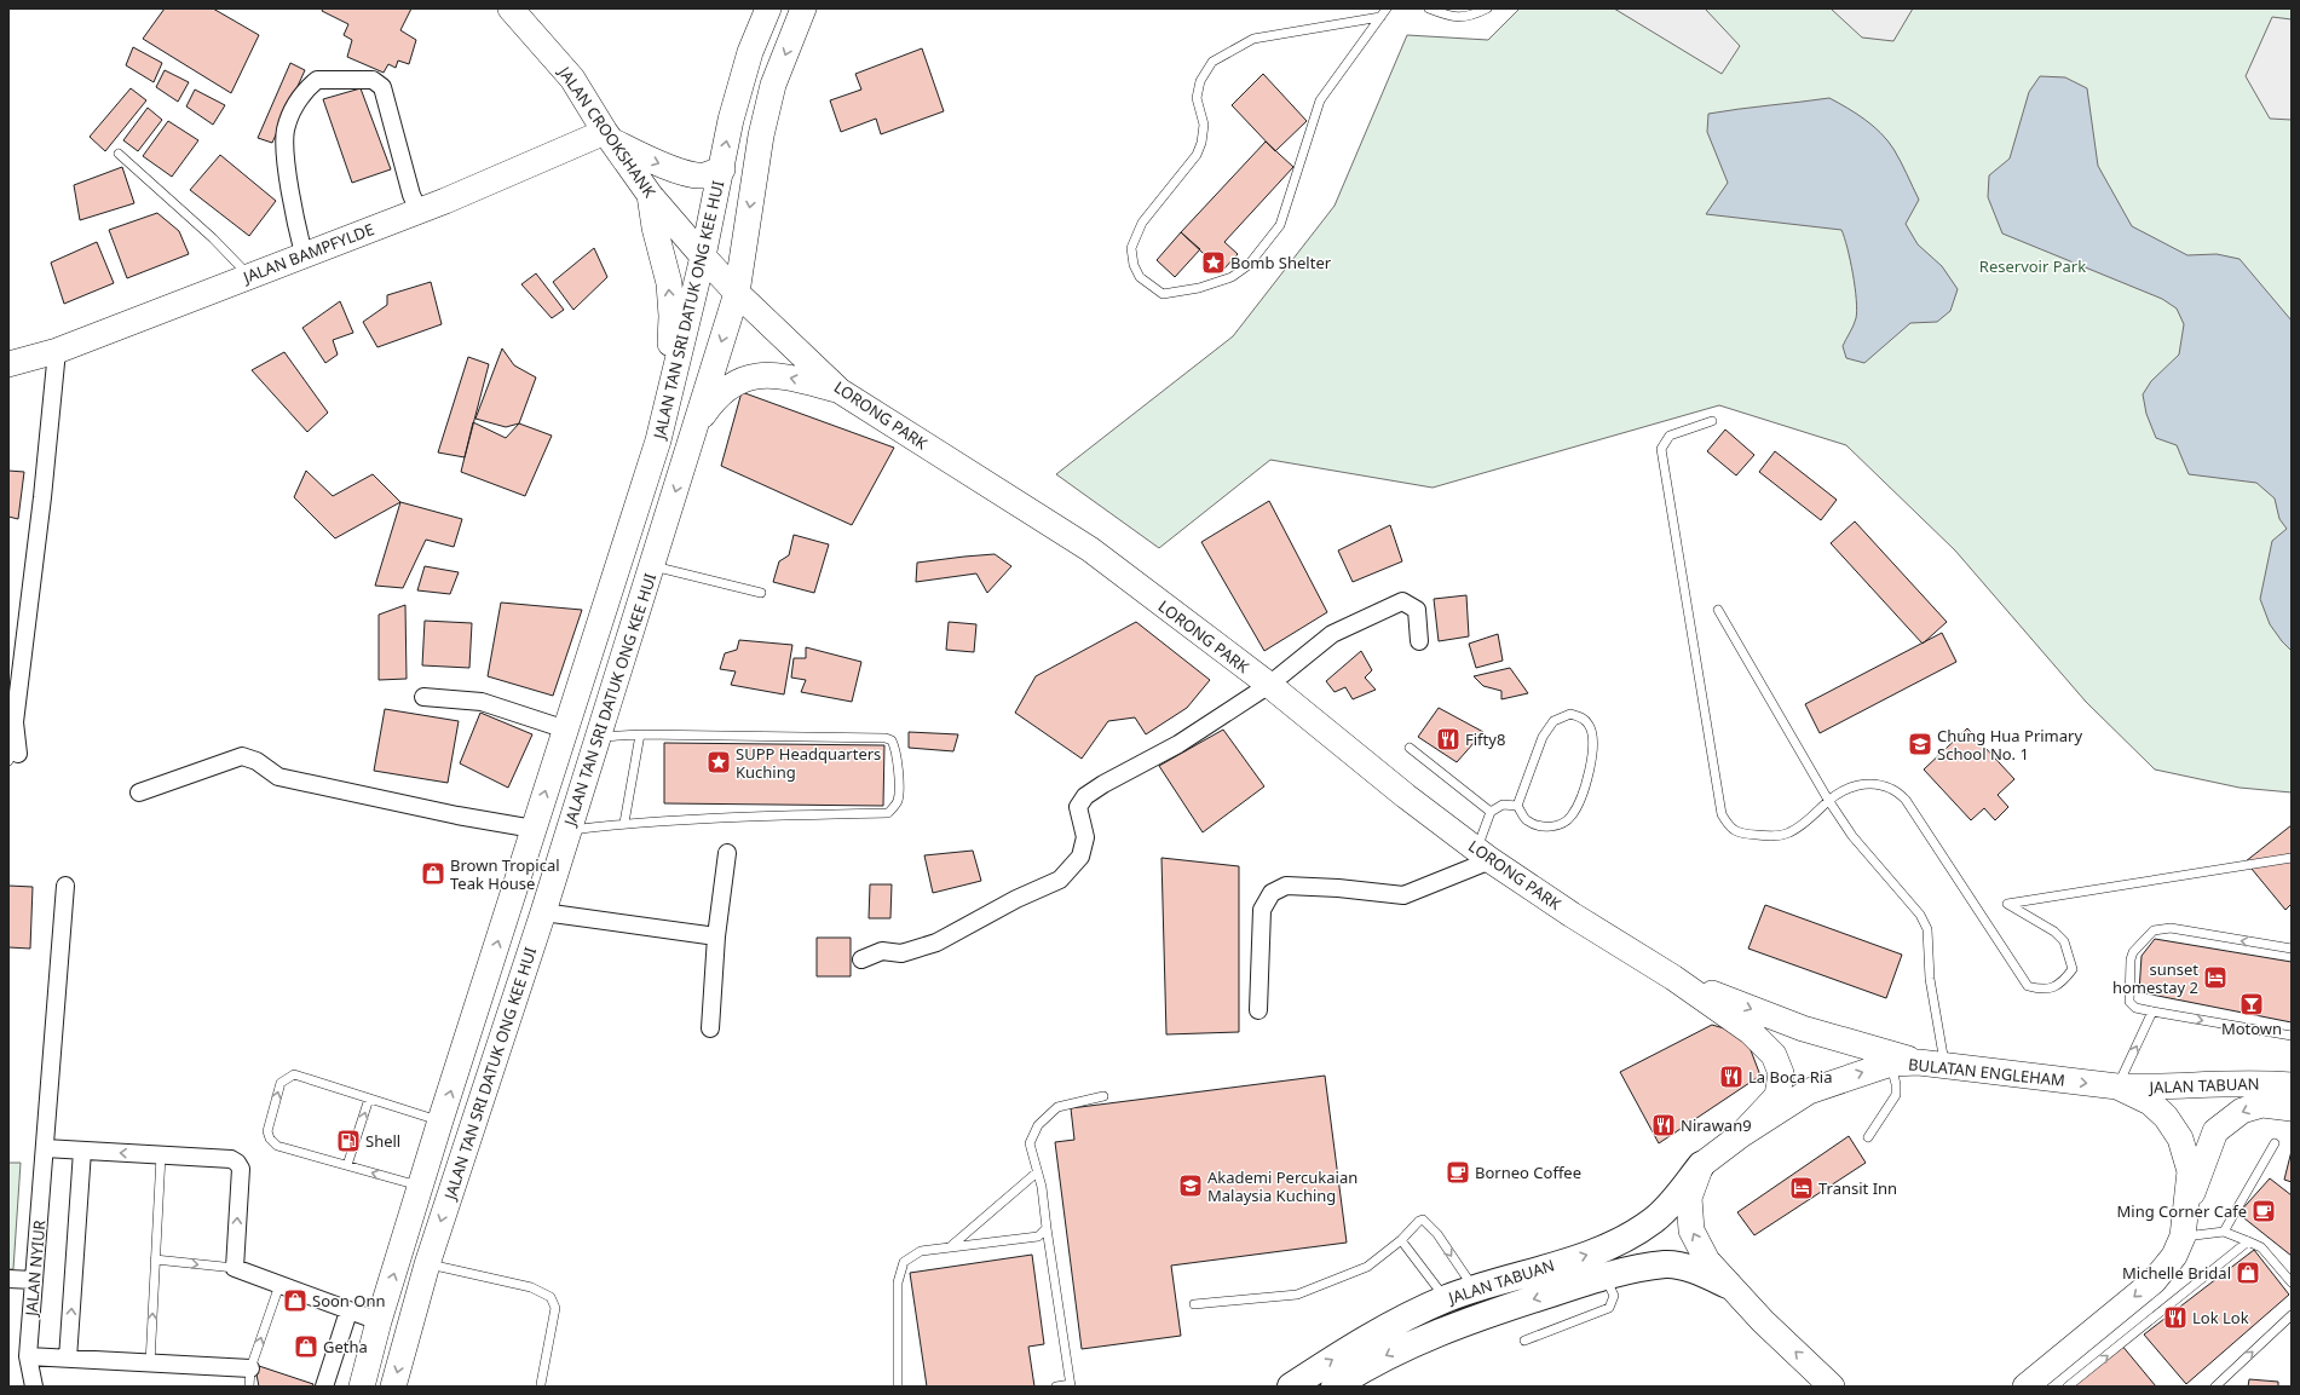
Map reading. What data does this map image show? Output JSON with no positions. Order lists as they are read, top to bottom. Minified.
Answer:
{"streets":{"main road":["JALAN CROOKSHANK","JALAN BAMPFYLDE","JALAN TAN SRI DATUK ONG KEE HUI","LORONG PARK","BULATAN ENGLEHAM","JALAN TABUAN"],"street":["JALAN NYIUR"]},"crossings":[["JALAN CROOKSHANK","JALAN BAMPFYLDE"],["JALAN CROOKSHANK","JALAN TAN SRI DATUK ONG KEE HUI"],["JALAN CROOKSHANK","LORONG PARK"],["JALAN TAN SRI DATUK ONG KEE HUI","LORONG PARK"],["BULATAN ENGLEHAM","JALAN TABUAN"]],"parks":["Reservoir Park"],"places":{"place":["Bomb Shelter","SUPP Headquarters Kuching"],"restaurant":["Fifty8","La Boca Ria","Nirawan9","Lok Lok"],"school or university":["Chung Hua Primary School No. 1","Akademi Percukaian Malaysia Kuching"],"shop":["Brown Tropical Teak House","Michelle Bridal","Soon Onn","Getha"],"hotel":["sunset homestay 2","Transit Inn"],"bar":["Motown"],"fuel station":["Shell"],"cafe":["Borneo Coffee","Ming Corner Cafe"]}}
